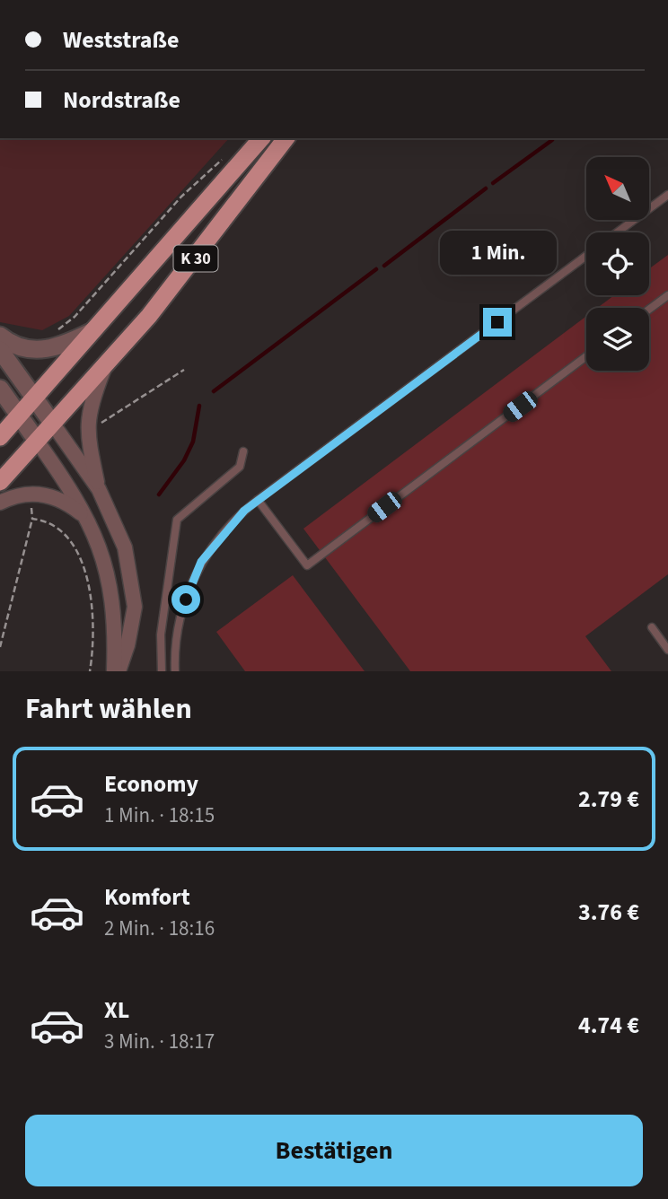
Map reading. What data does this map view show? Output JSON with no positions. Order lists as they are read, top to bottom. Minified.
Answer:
{"streets":{"main road":["K 30"]},"north":"top left","page":{"banner":["Weststraße","Nordstraße"],"bubble":"1 Min.","heading":"Fahrt wählen","list":[{"name":"Economy","note":"1 Min. · 18:15","value":"2.79 €"},{"name":"Komfort","note":"2 Min. · 18:16","value":"3.76 €"},{"name":"XL","note":"3 Min. · 18:17","value":"4.74 €"}],"buttons":"Bestätigen"}}
